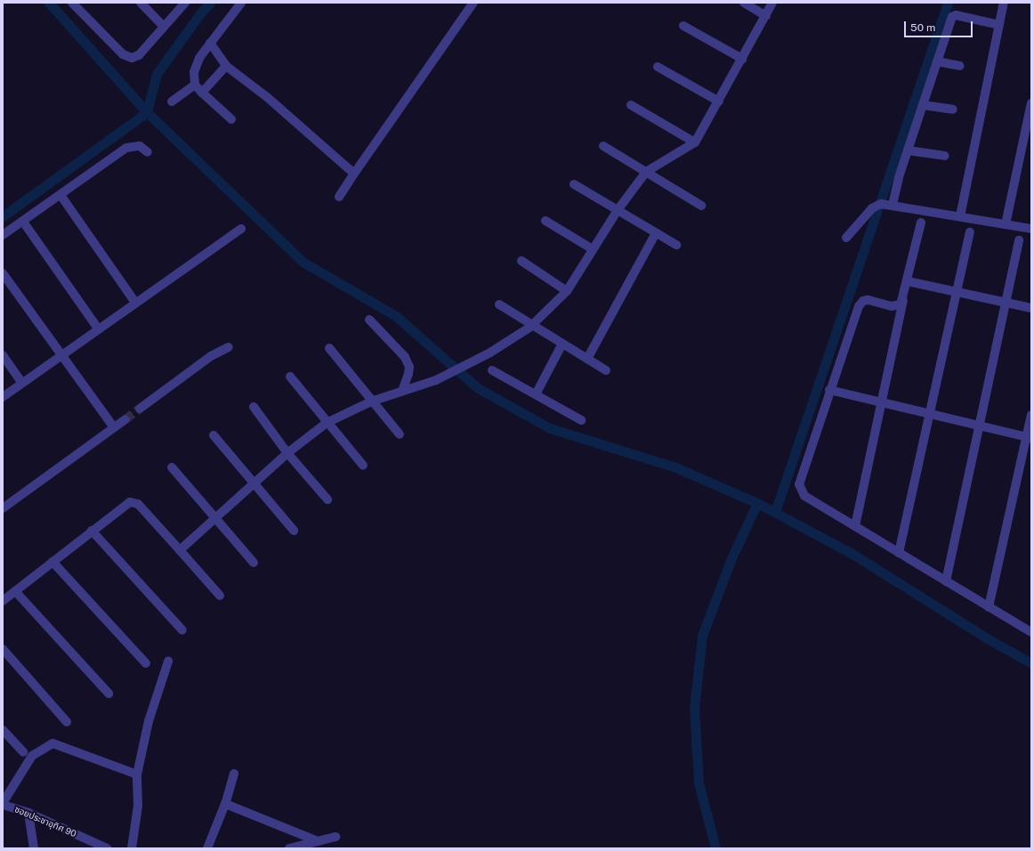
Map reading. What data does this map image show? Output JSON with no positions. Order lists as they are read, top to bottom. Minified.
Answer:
{"streets":{"street":["ซอยประชาอุทิศ 90"]},"scale_bar":"50 m"}
